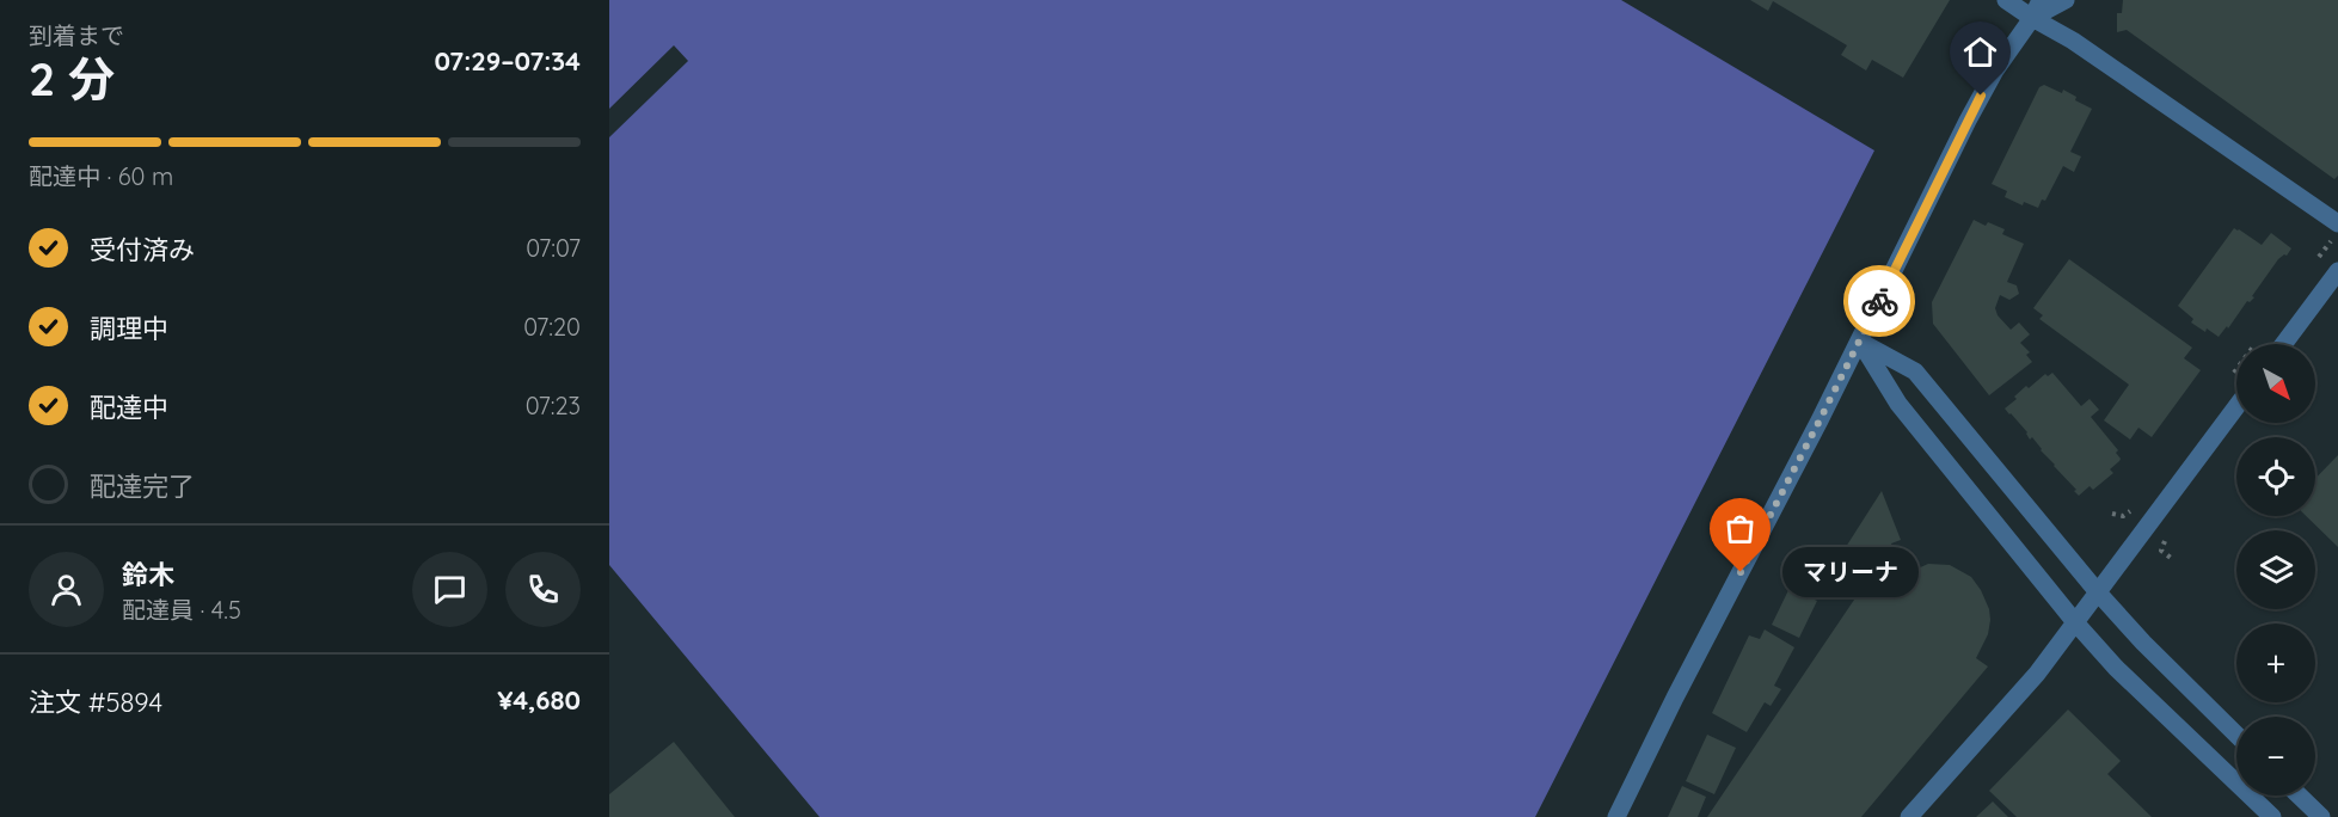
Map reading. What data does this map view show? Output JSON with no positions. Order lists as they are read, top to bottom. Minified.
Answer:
{"places":["マリーナ"],"north":"bottom right","page":{"heading":["2 分","到着まで","07:29–07:34"],"panel":["鈴木","配達員 · 4.5","注文 #5894","¥4,680"],"bar":"配達中 · 60 m","list":[["受付済み","07:07"],["調理中","07:20"],["配達中","07:23"],"配達完了"],"map_buttons":["+","−"],"bubble":"マリーナ"}}
